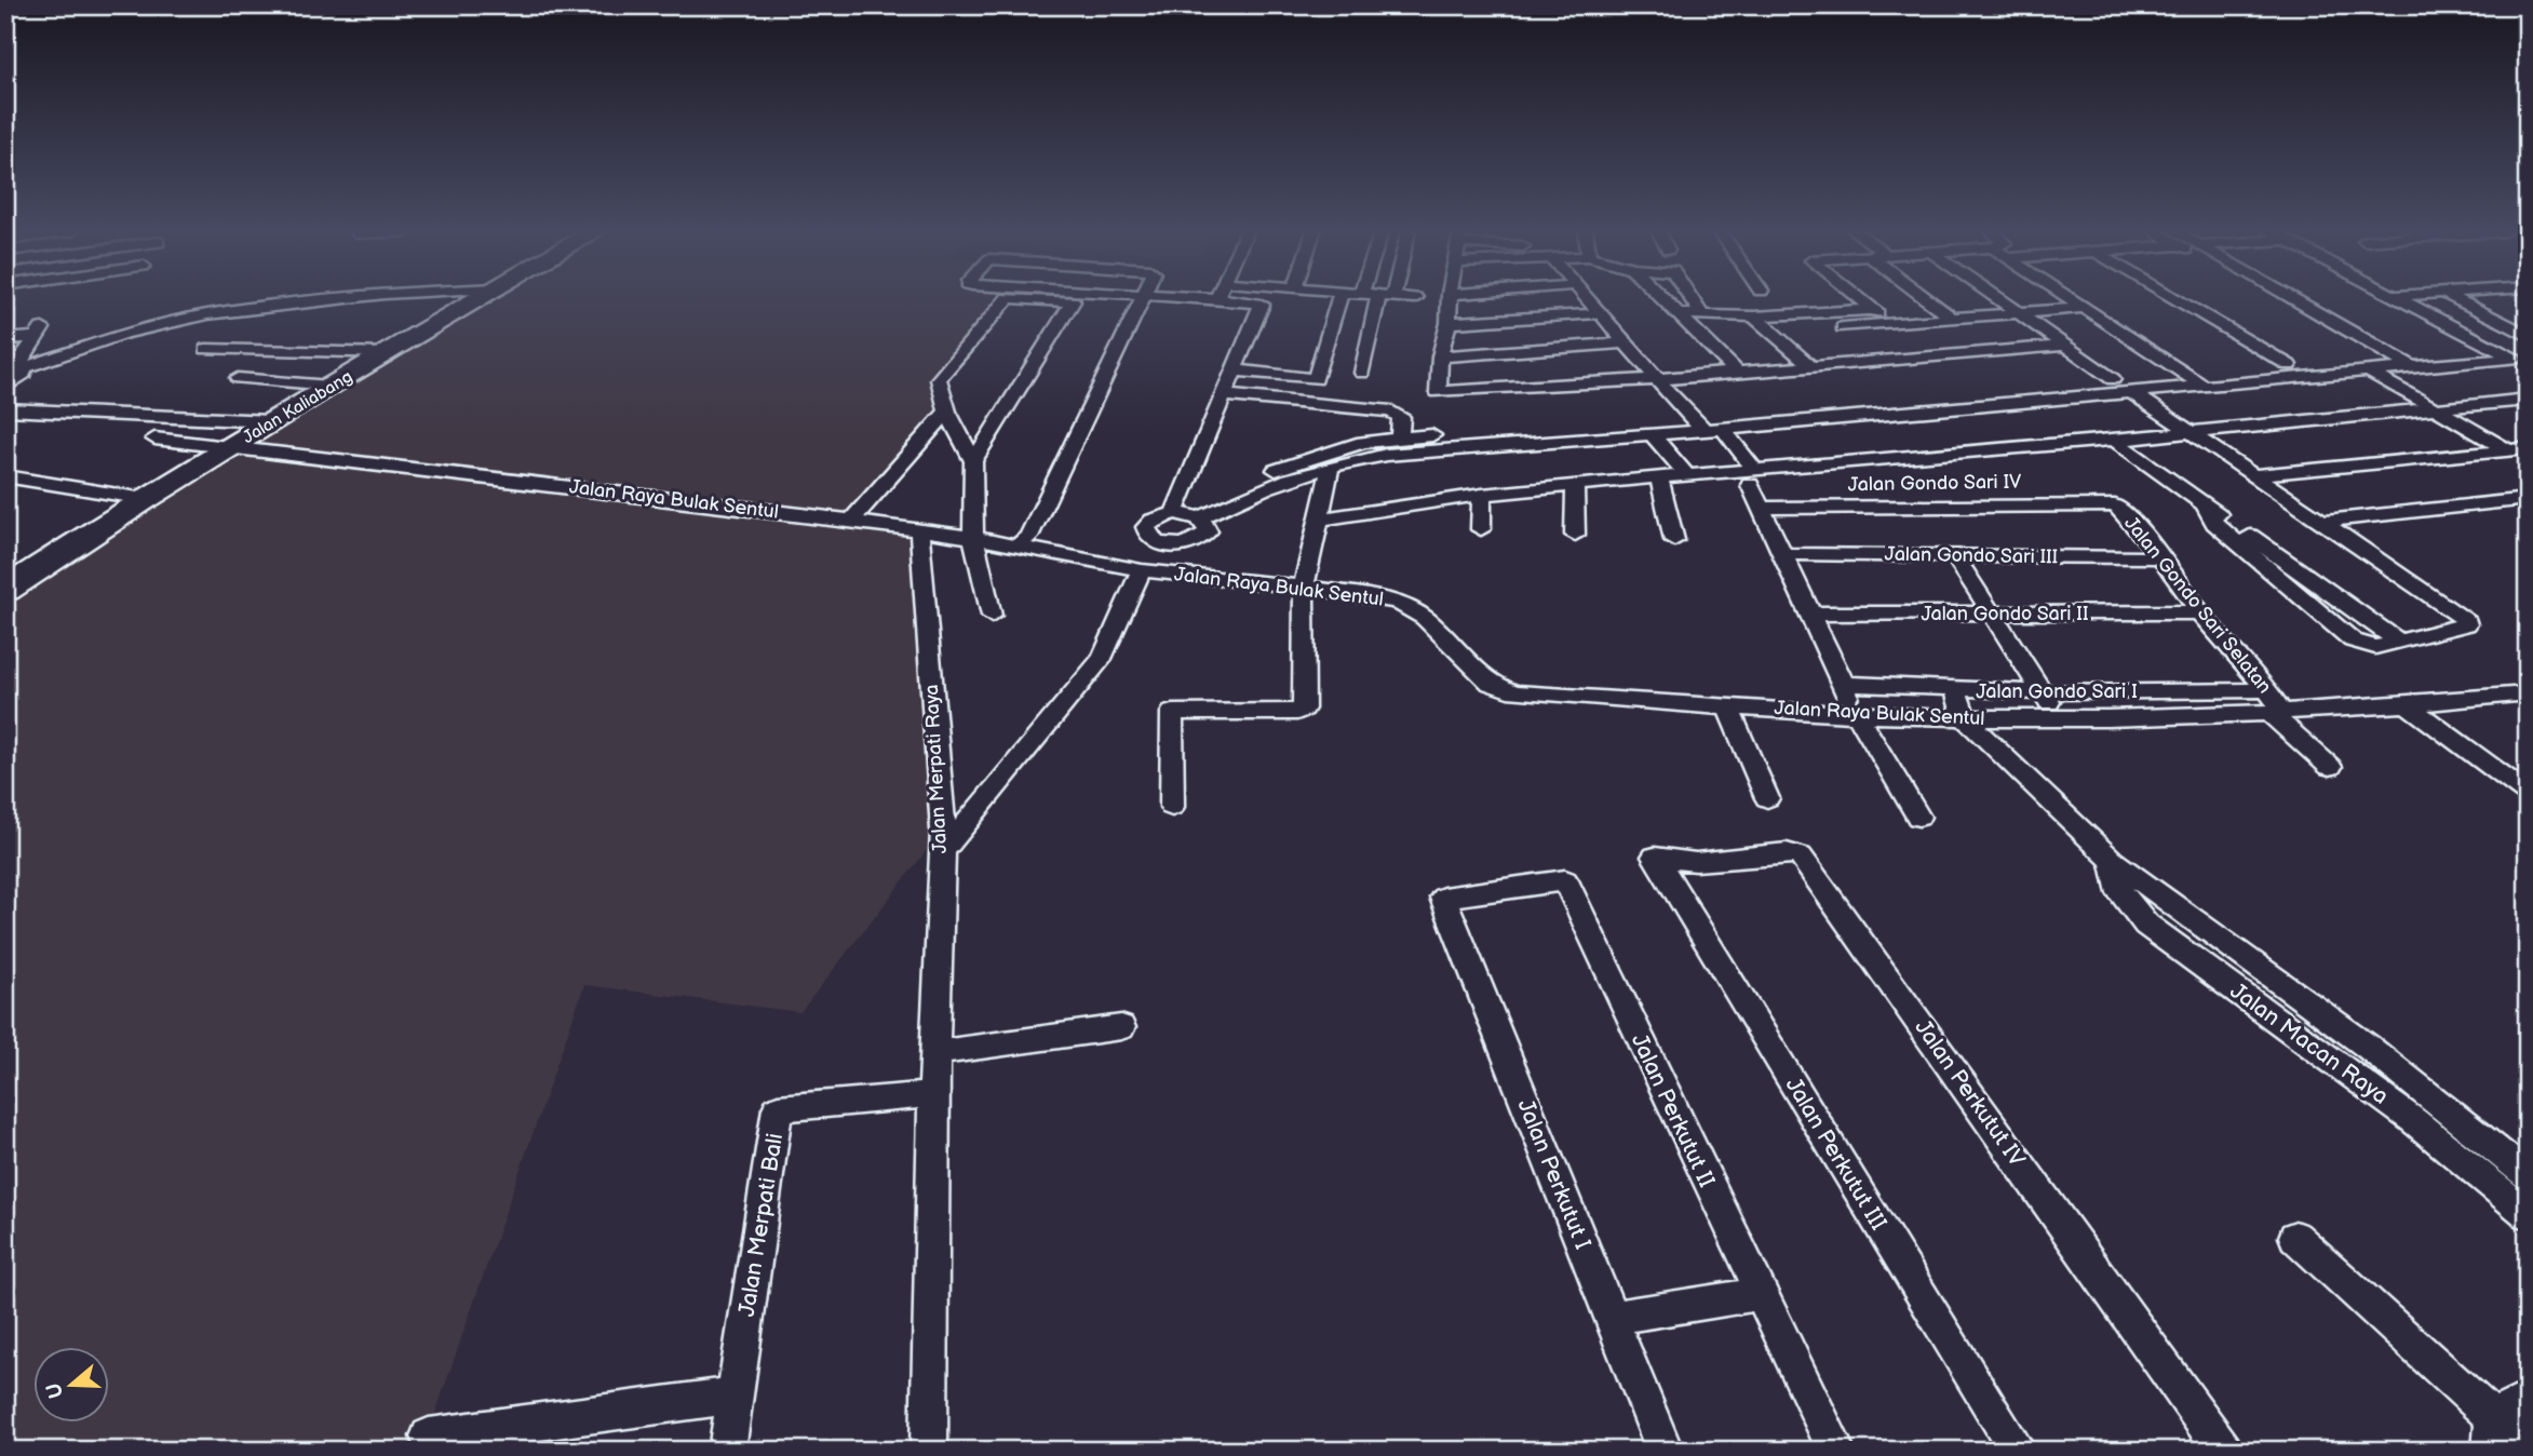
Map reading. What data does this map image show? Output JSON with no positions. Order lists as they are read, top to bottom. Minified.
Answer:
{"streets":{"main road":["Jalan Kaliabang"],"street":["Jalan Gondo Sari IV","Jalan Raya Bulak Sentul","Jalan Gondo Sari III","Jalan Gondo Sari Selatan","Jalan Gondo Sari II","Jalan Gondo Sari I","Jalan Merpati Raya","Jalan Macan Raya","Jalan Perkutut IV","Jalan Perkutut II","Jalan Perkutut III","Jalan Perkutut I","Jalan Merpati Bali"]},"crossings":[["Jalan Kaliabang","Jalan Raya Bulak Sentul"],["Jalan Gondo Sari IV","Jalan Gondo Sari Selatan"],["Jalan Raya Bulak Sentul","Jalan Gondo Sari Selatan"],["Jalan Raya Bulak Sentul","Jalan Gondo Sari I"],["Jalan Raya Bulak Sentul","Jalan Merpati Raya"],["Jalan Raya Bulak Sentul","Jalan Macan Raya"],["Jalan Gondo Sari III","Jalan Gondo Sari Selatan"],["Jalan Gondo Sari Selatan","Jalan Gondo Sari II"],["Jalan Gondo Sari Selatan","Jalan Gondo Sari I"],["Jalan Gondo Sari I","Jalan Macan Raya"],["Jalan Merpati Raya","Jalan Merpati Bali"],["Jalan Perkutut IV","Jalan Perkutut III"],["Jalan Perkutut II","Jalan Perkutut I"]],"north":"left"}
